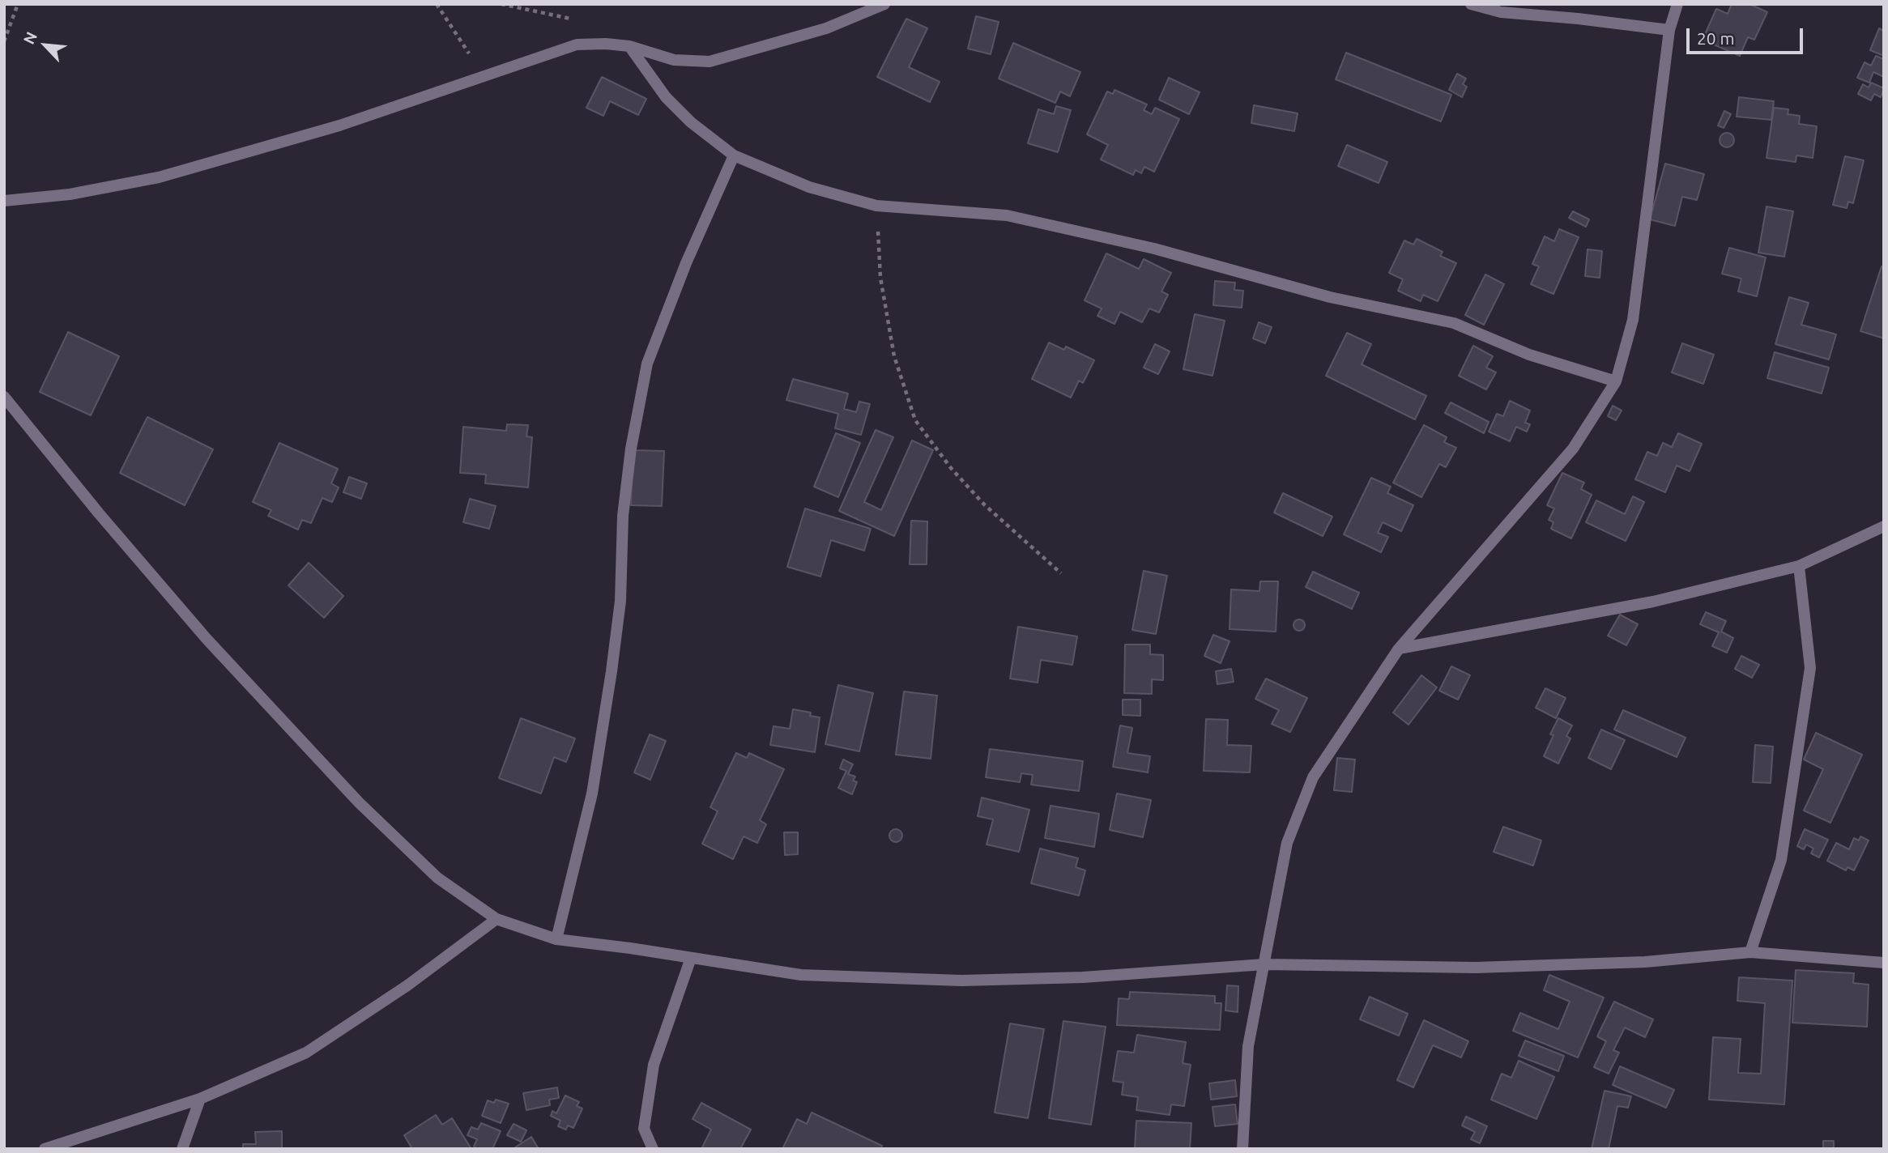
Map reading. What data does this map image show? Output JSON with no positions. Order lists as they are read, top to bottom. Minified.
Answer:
{"scale_bar":"20 m","north":"top left"}
